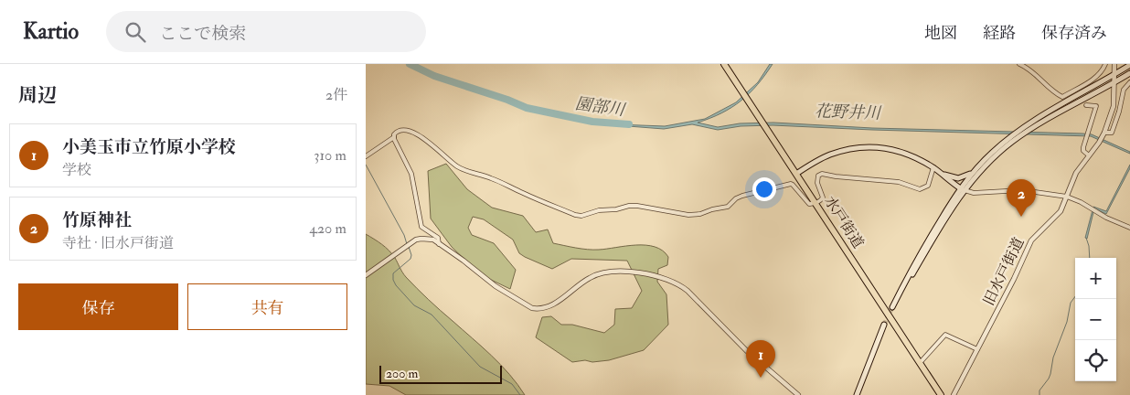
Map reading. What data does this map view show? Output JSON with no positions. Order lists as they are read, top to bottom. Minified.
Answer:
{"streets":{"highway":["水戸街道"],"street":["旧水戸街道"]},"water":["園部川","花野井川"],"scale_bar":"200 m","page":{"header":"Kartio","search":"ここで検索","nav":["地図","経路","保存済み"],"heading":["周辺","2件"],"list":[{"mark":"1","name":"小美玉市立竹原小学校","note":"学校","value":"310 m"},{"mark":"2","name":"竹原神社","note":"寺社 · 旧水戸街道","value":"420 m"}],"pins":["2","1"],"map_buttons":["+","−"],"buttons":["保存","共有"],"scale":"200 m"}}
